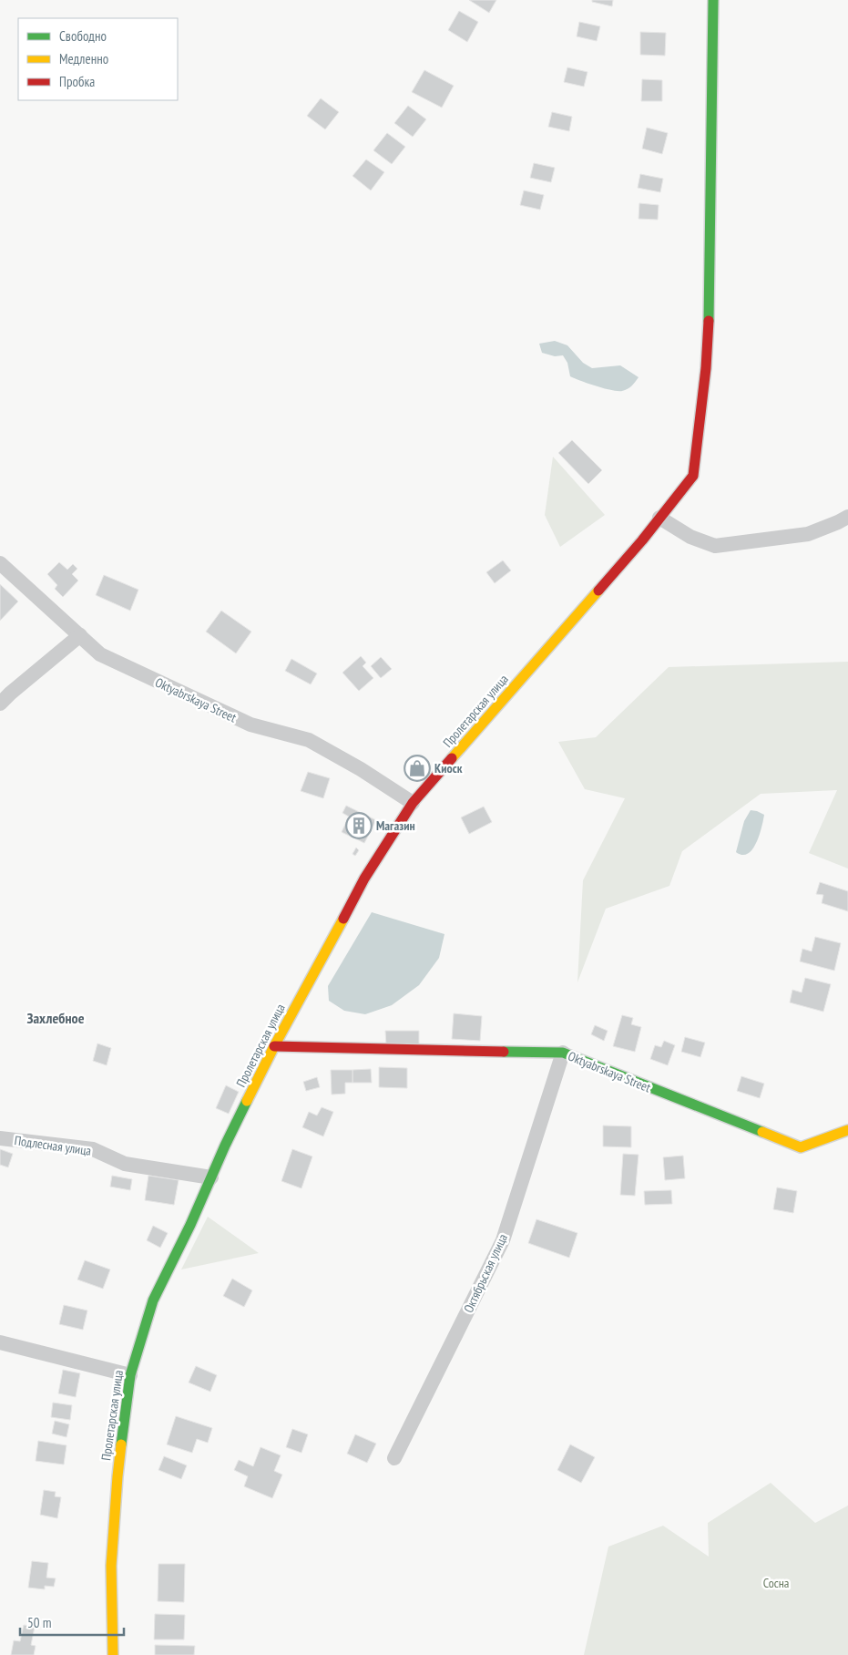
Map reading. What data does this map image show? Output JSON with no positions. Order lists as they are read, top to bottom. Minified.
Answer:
{"streets":{"street":["Oktyabrskaya Street","Пролетарская улица","Подлесная улица","Октябрьская улица"]},"crossings":[["Oktyabrskaya Street","Пролетарская улица"],["Oktyabrskaya Street","Октябрьская улица"],["Пролетарская улица","Подлесная улица"]],"districts":["Захлебное"],"parks":["Сосна"],"places":{"shop":["Киоск"],"building":["Магазин"]},"legend":["Свободно","Медленно","Пробка"],"scale_bar":"50 m"}
